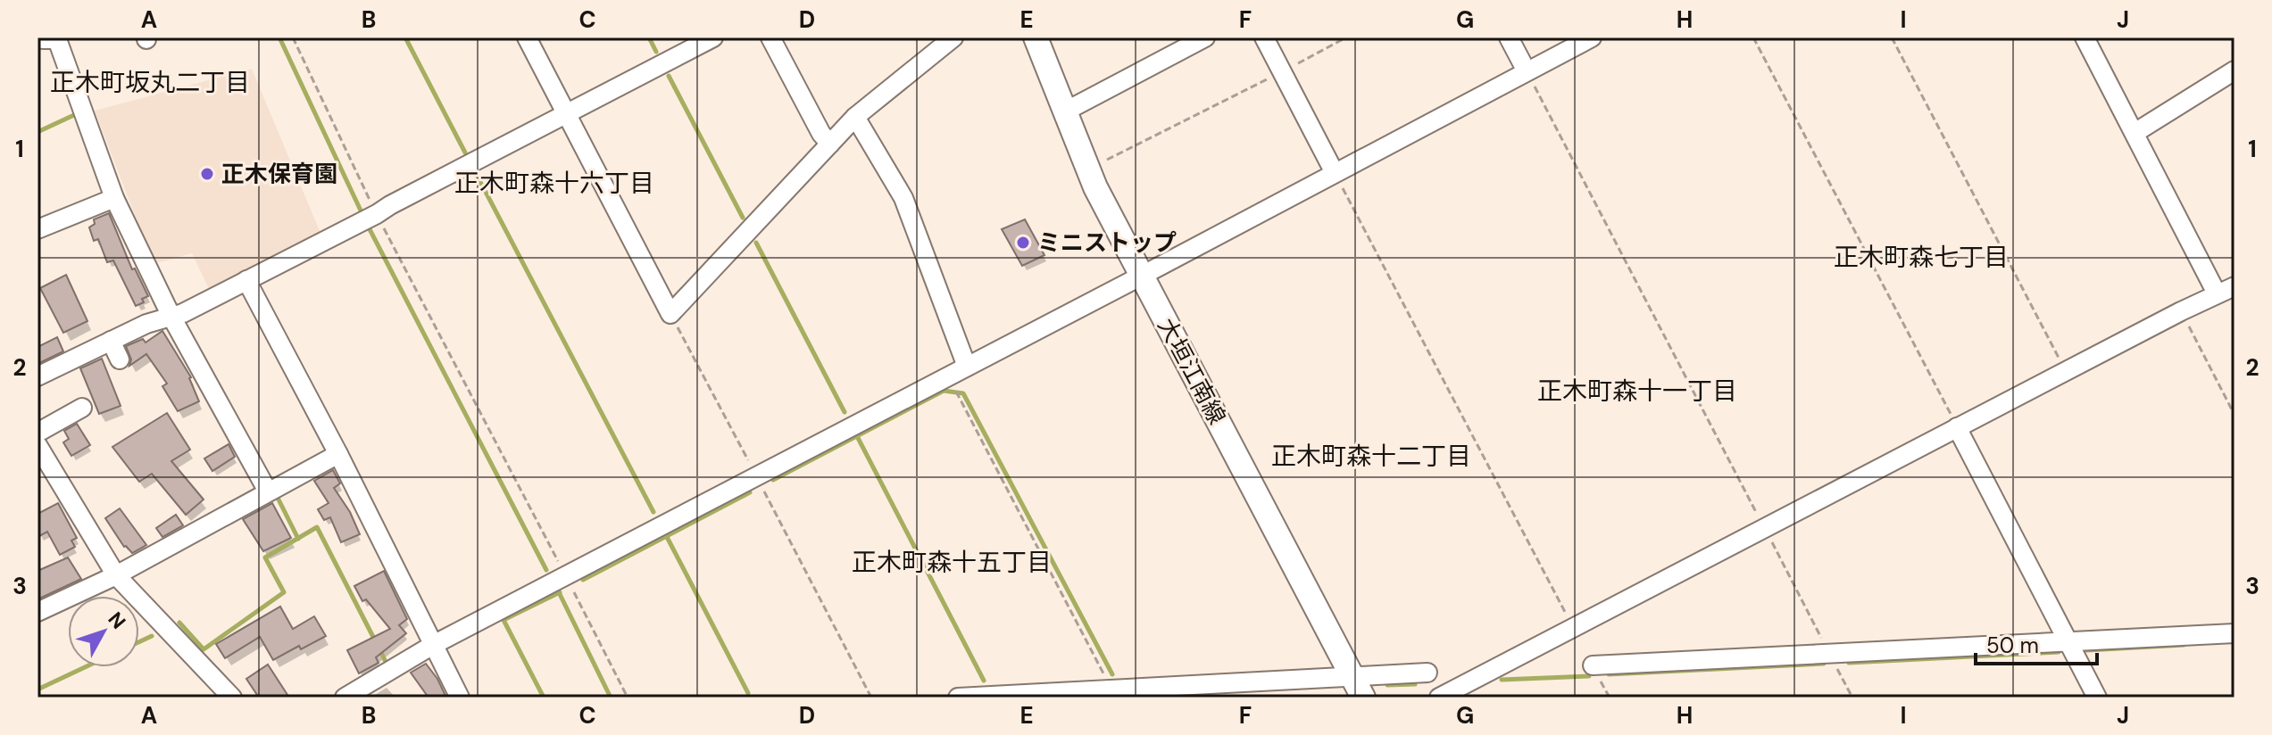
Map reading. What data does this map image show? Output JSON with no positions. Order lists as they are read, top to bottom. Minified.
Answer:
{"streets":{"main road":["大垣江南線"]},"districts":["正木町坂丸二丁目","正木町森十六丁目","正木町森七丁目","正木町森十一丁目","正木町森十二丁目","正木町森十五丁目"],"places":["正木保育園","ミニストップ"],"scale_bar":"50 m","north":"top right","grid":{"columns":["A","B","C","D","E","F","G","H","I","J"],"rows":["1","2","3"]}}
